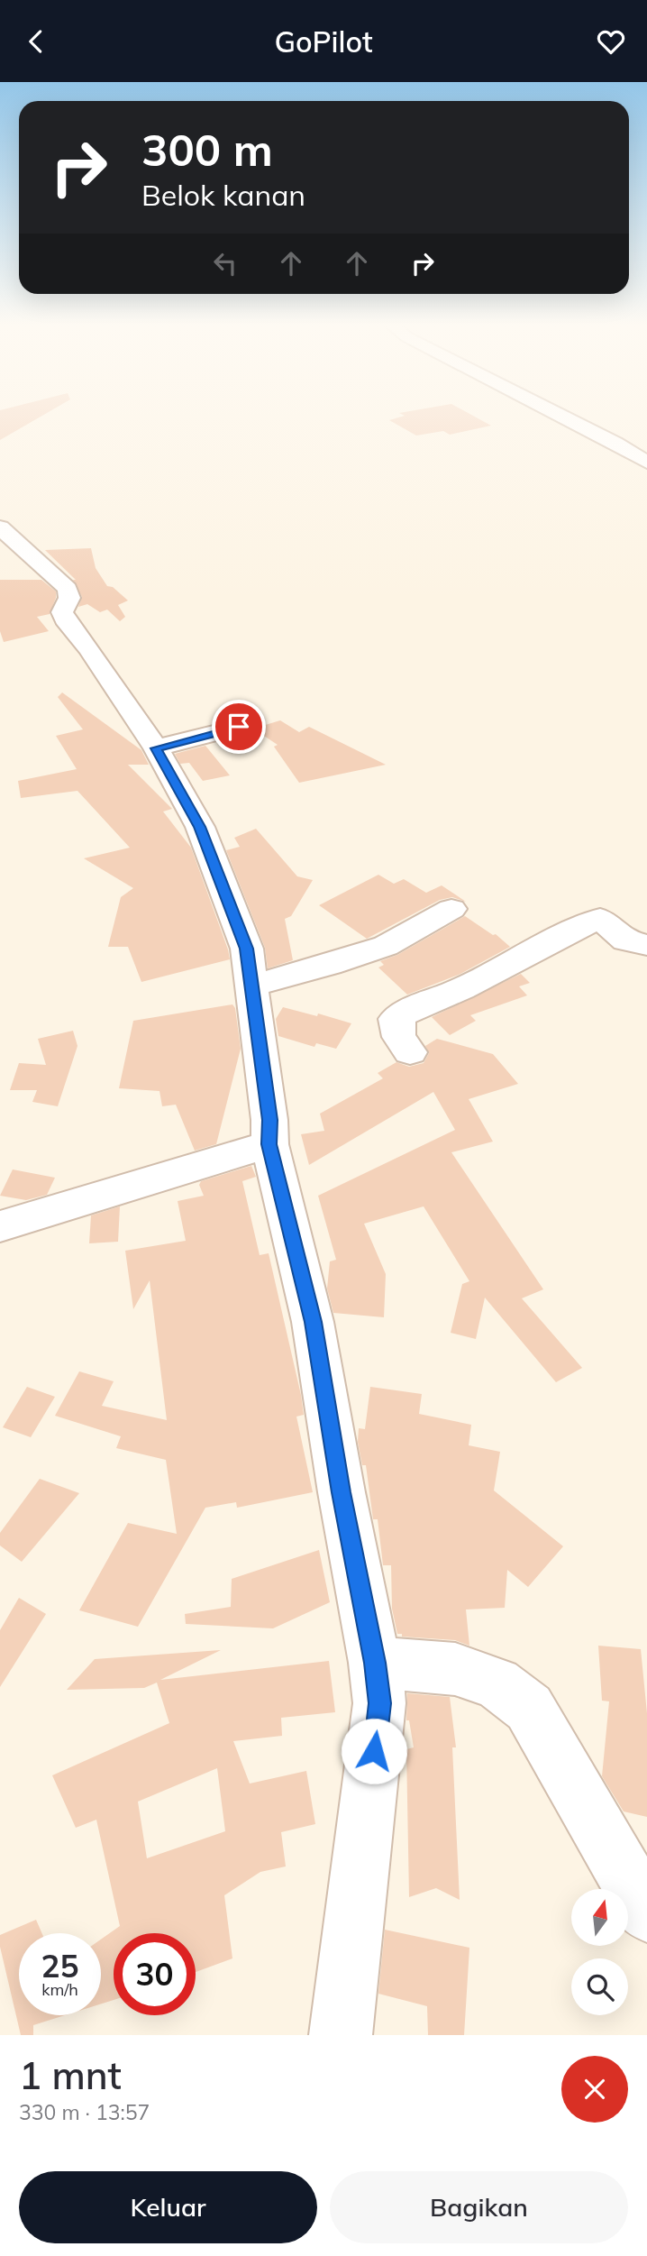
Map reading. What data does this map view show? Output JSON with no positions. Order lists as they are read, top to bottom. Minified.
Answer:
{"north":"top","page":{"header":"GoPilot","turn":["300 m","Belok kanan"],"speed":"25 km/h","limit":"30","heading":["1 mnt","330 m · 13:57"],"buttons":["Keluar","Bagikan"]}}
